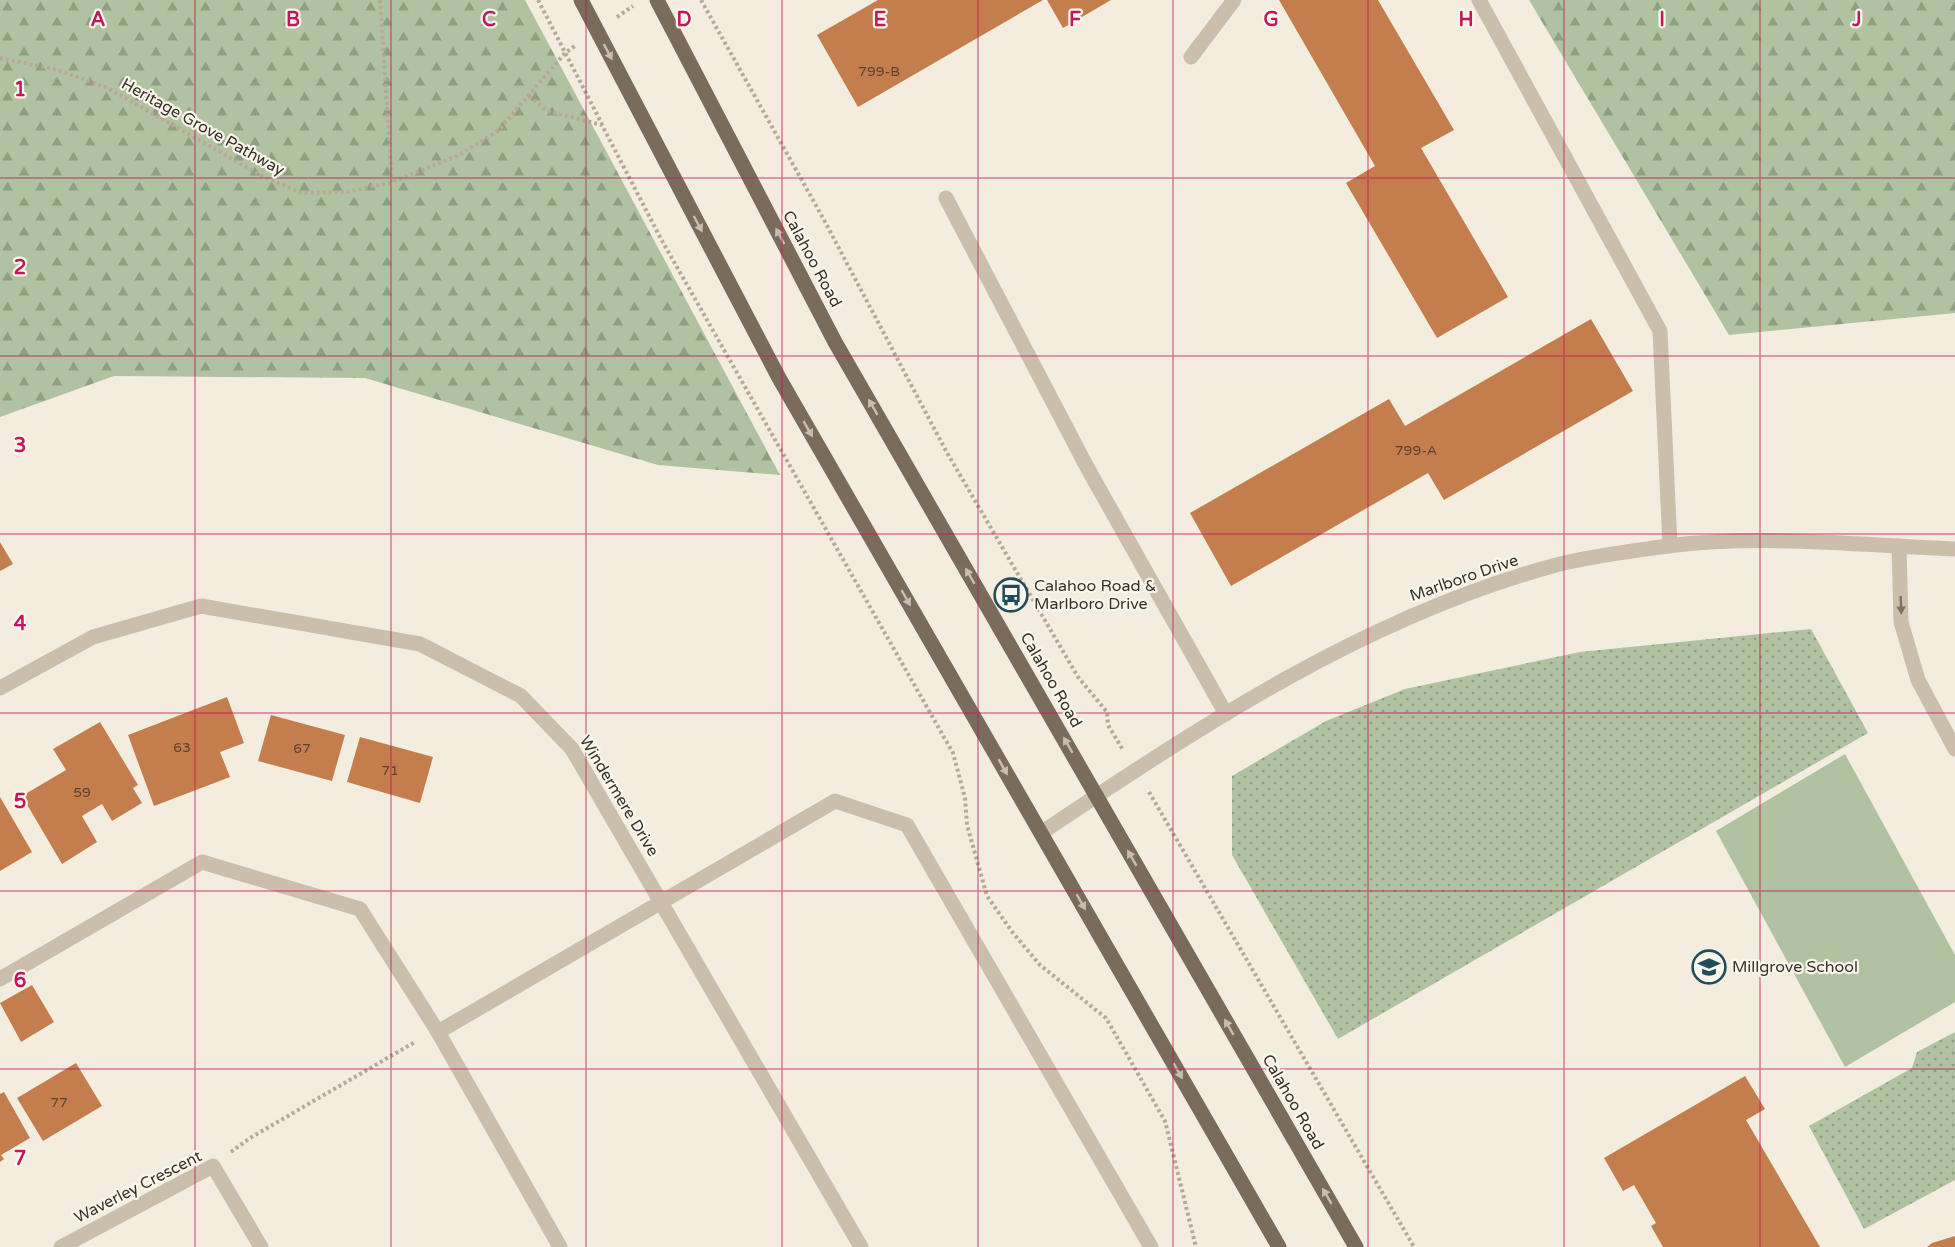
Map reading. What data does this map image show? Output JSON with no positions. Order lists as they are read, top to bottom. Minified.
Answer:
{"streets":{"main road":["Calahoo Road"],"street":["Marlboro Drive","Windermere Drive","Waverley Crescent"],"path":["Heritage Grove Pathway"]},"crossings":[["Calahoo Road","Marlboro Drive"]],"places":{"bus stop":["Calahoo Road & Marlboro Drive"],"school or university":["Millgrove School"]},"house_numbers":["799-B","799-A","63","67","71","59","77"],"grid":{"columns":["A","B","C","D","E","F","G","H","I","J"],"rows":["1","2","3","4","5","6","7"]}}
